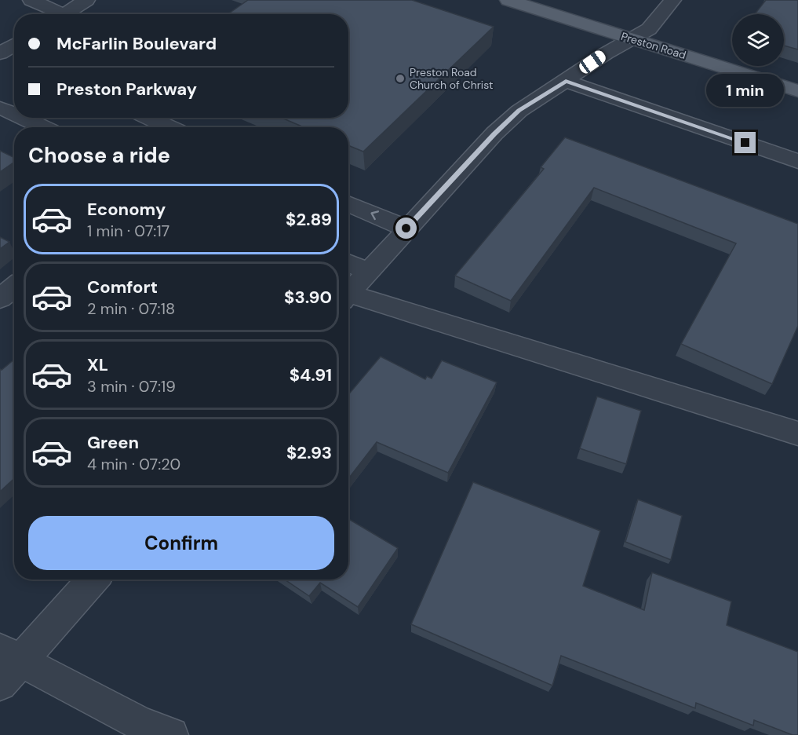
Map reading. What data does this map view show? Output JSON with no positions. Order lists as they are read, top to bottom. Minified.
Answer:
{"streets":{"main road":["Preston Road"]},"places":["Preston Road Church of Christ"],"page":{"banner":["McFarlin Boulevard","Preston Parkway"],"bubble":"1 min","heading":"Choose a ride","list":[{"name":"Economy","note":"1 min · 07:17","value":"$2.89"},{"name":"Comfort","note":"2 min · 07:18","value":"$3.90"},{"name":"XL","note":"3 min · 07:19","value":"$4.91"},{"name":"Green","note":"4 min · 07:20","value":"$2.93"}],"buttons":"Confirm"}}
